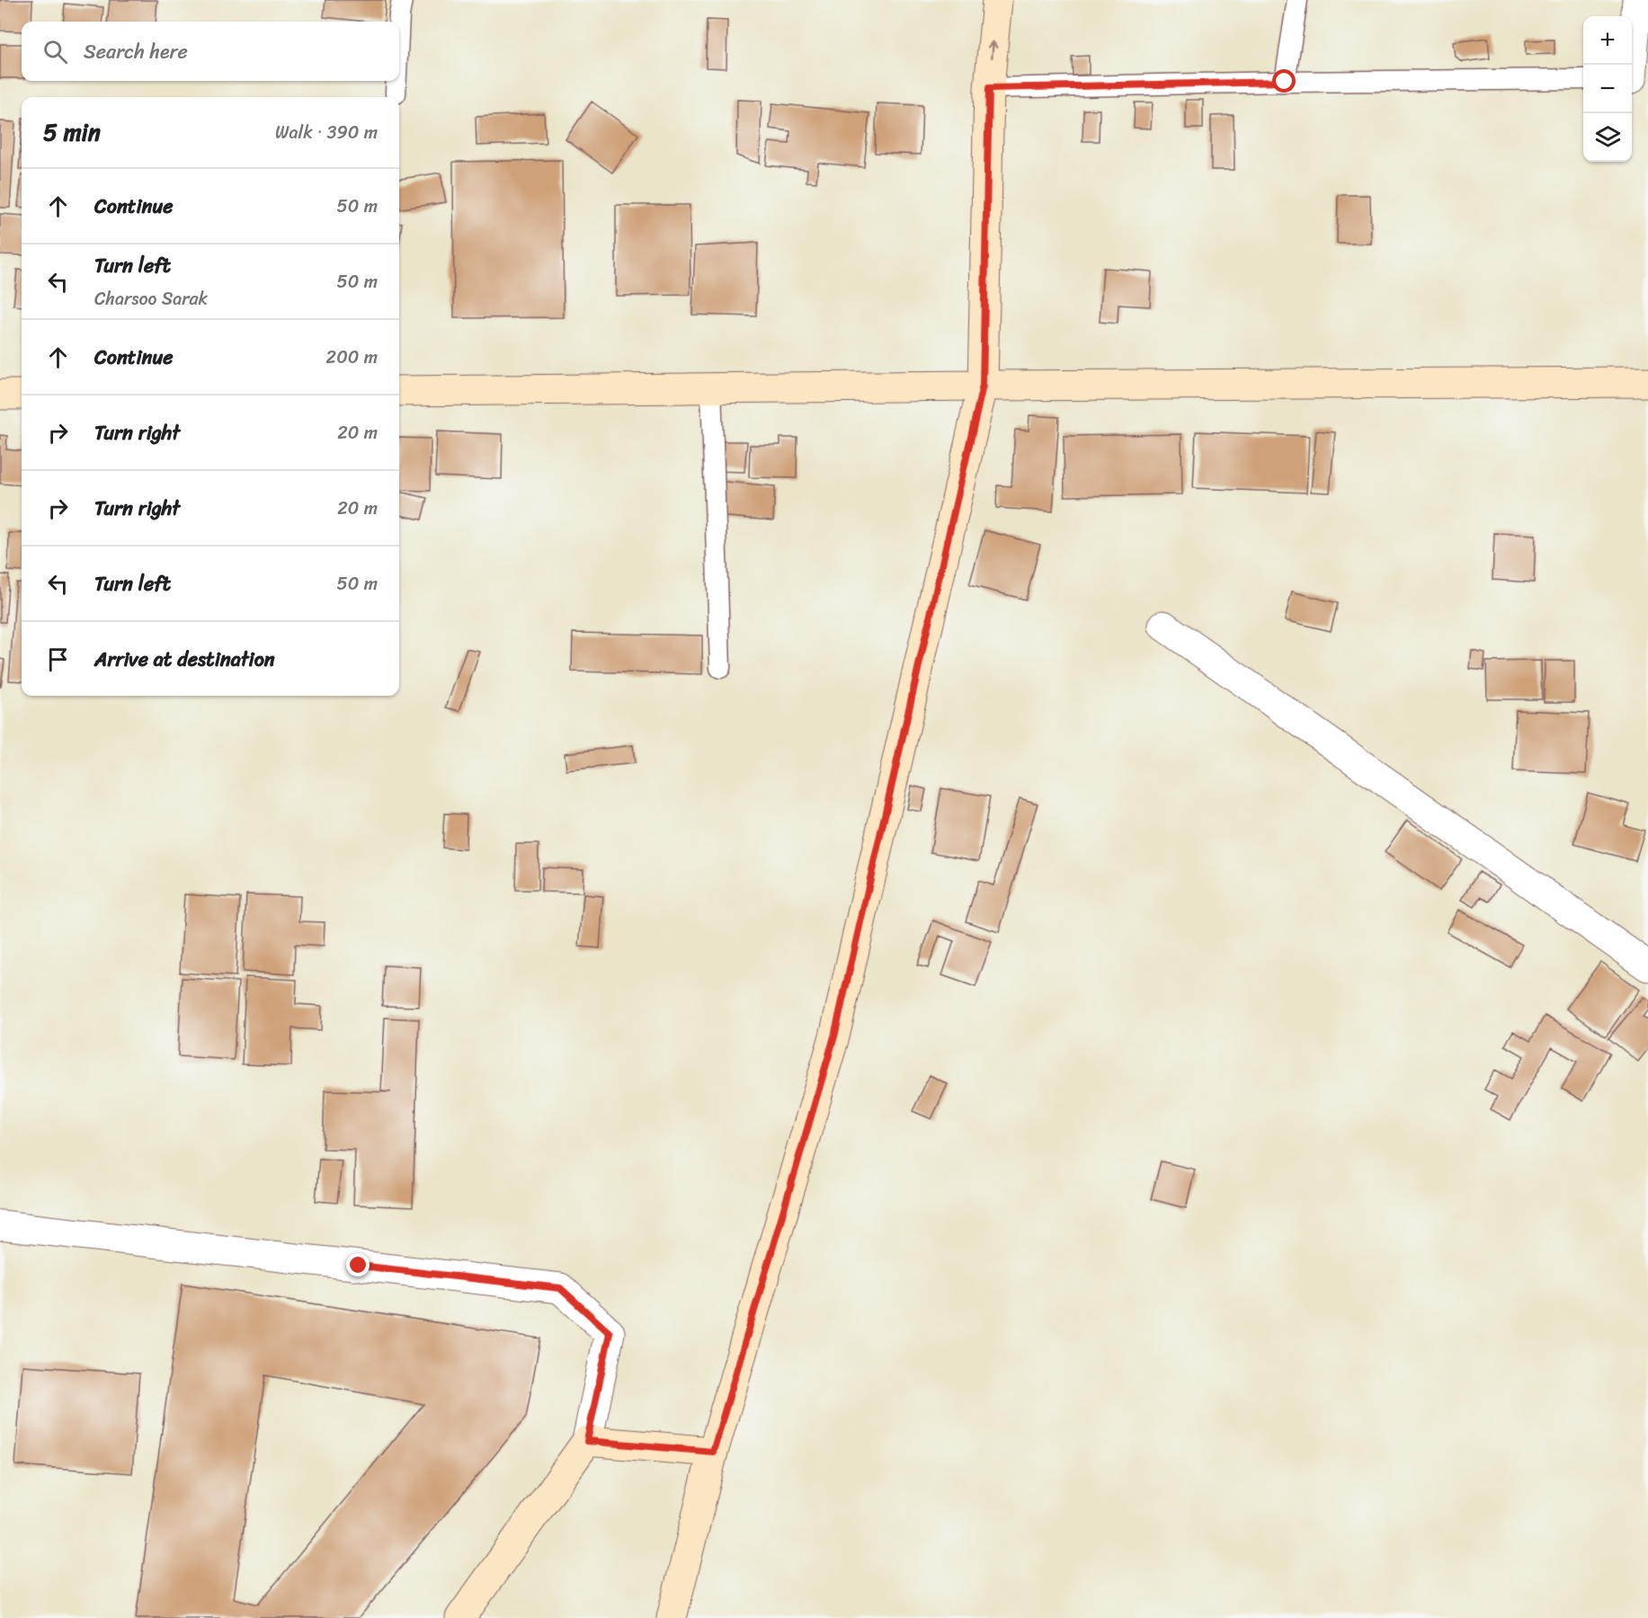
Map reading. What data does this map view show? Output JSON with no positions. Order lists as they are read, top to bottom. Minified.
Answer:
{"page":{"map_buttons":["+","−"],"search":"Search here","heading":["5 min","Walk · 390 m"],"list":[["Continue","50 m"],["Turn left","Charsoo Sarak","50 m"],["Continue","200 m"],["Turn right","20 m"],["Turn right","20 m"],["Turn left","50 m"],"Arrive at destination"]}}
